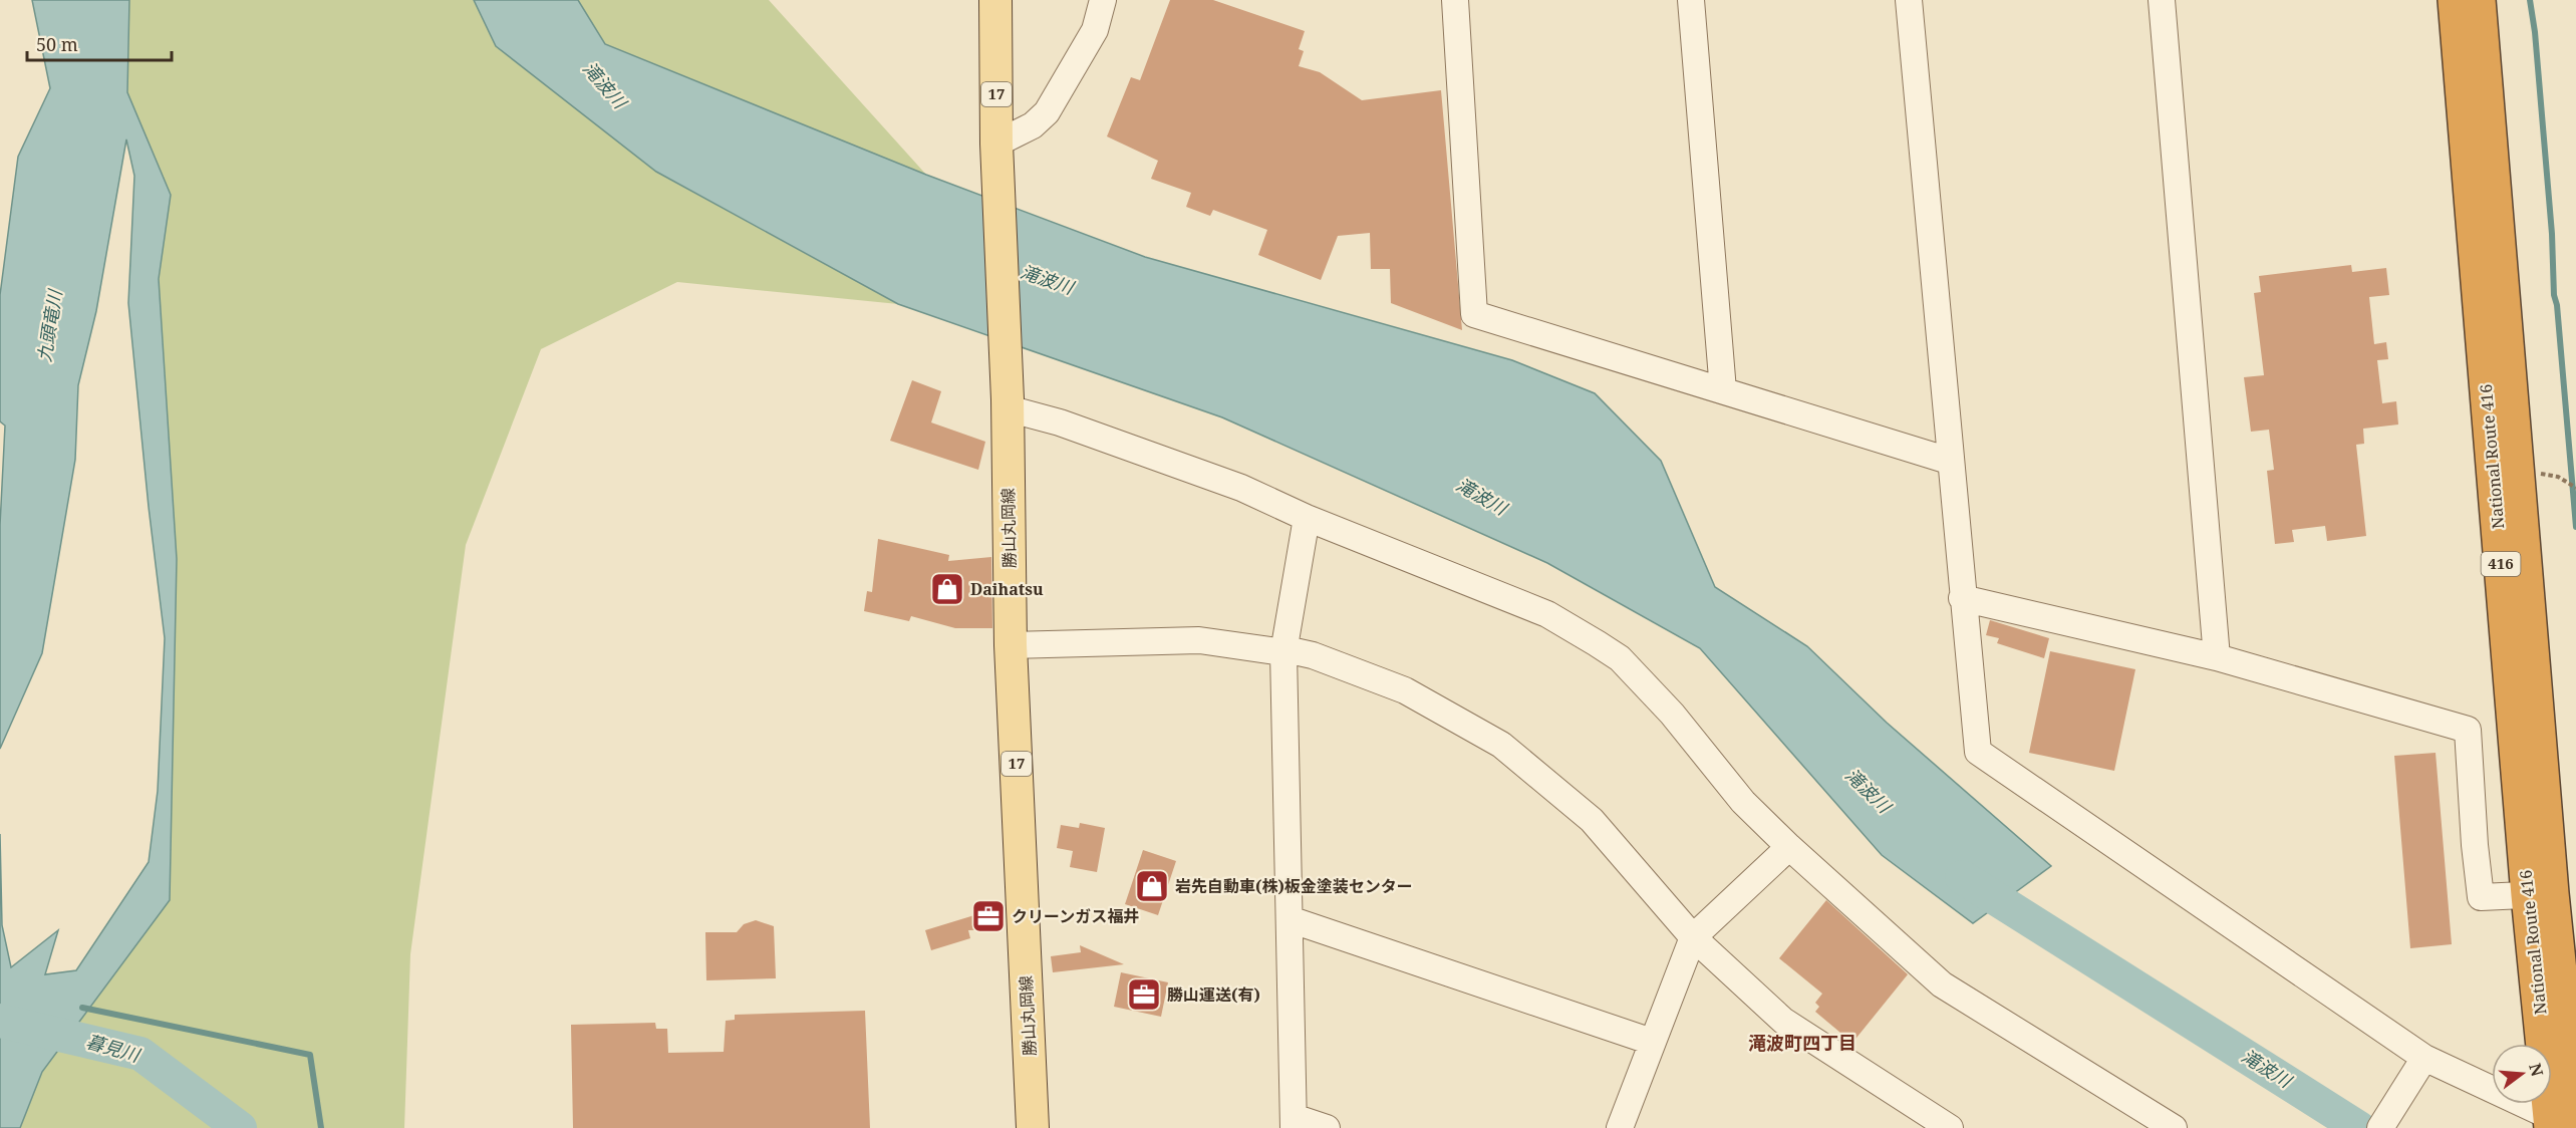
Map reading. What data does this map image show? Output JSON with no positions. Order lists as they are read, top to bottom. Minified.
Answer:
{"streets":{"highway":["National Route 416","416"],"main road":["17","勝山丸岡線"]},"districts":["滝波町四丁目"],"water":["滝波川","九頭竜川","暮見川"],"places":{"shop":["Daihatsu","岩先自動車(株)板金塗装センター"],"office":["クリーンガス福井","勝山運送(有)"]},"scale_bar":"50 m","north":"right"}
